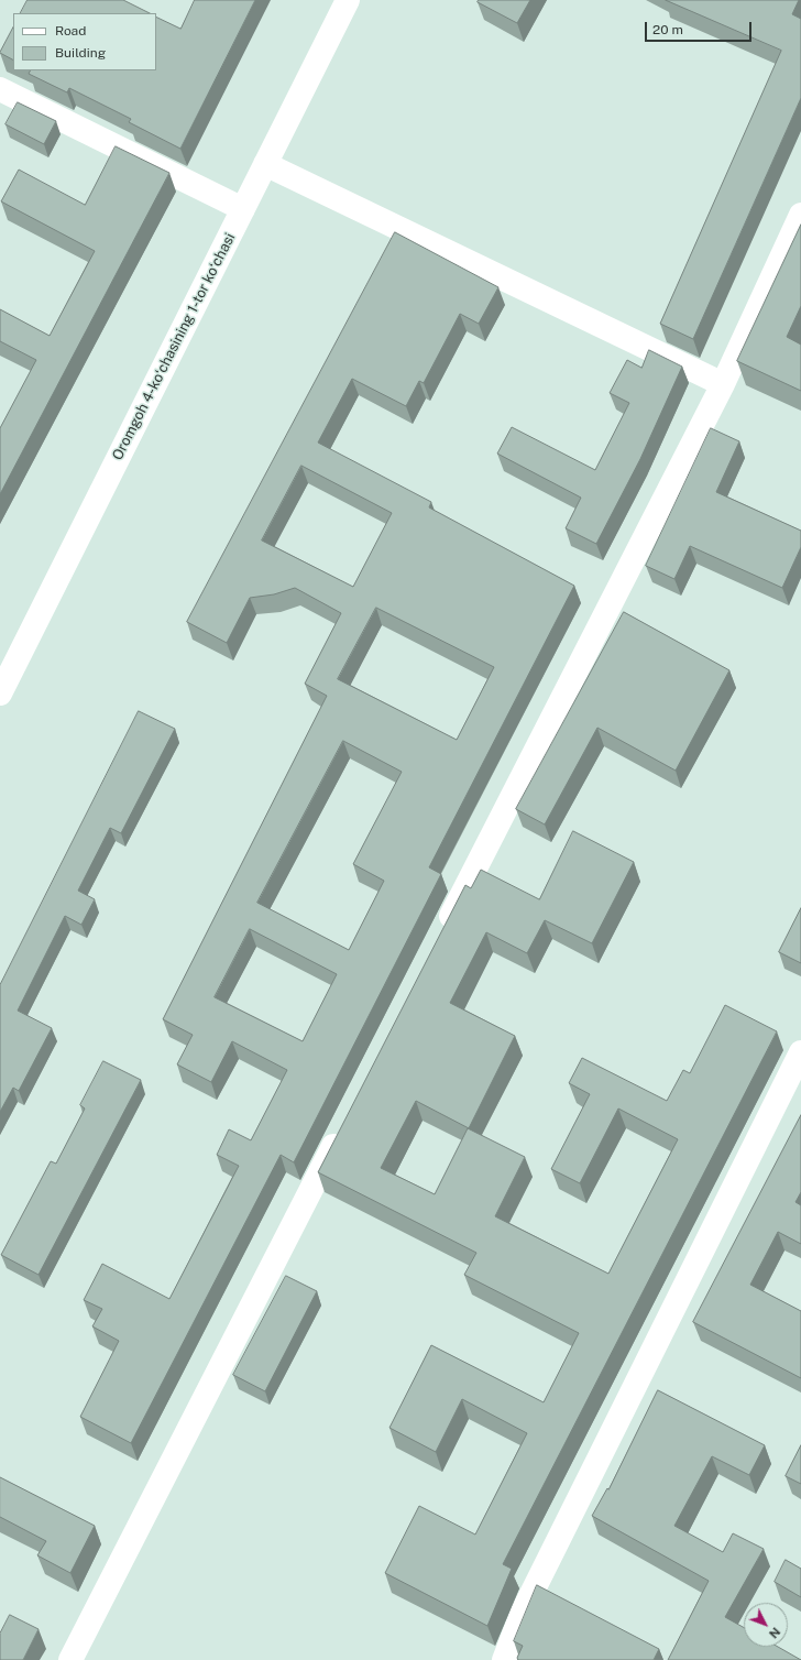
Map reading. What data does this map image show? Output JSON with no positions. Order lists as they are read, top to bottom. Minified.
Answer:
{"streets":{"street":["Oromgoh 4-koʻchasining 1-tor koʻchasi"]},"legend":["Road","Building"],"scale_bar":"20 m","north":"bottom right"}
